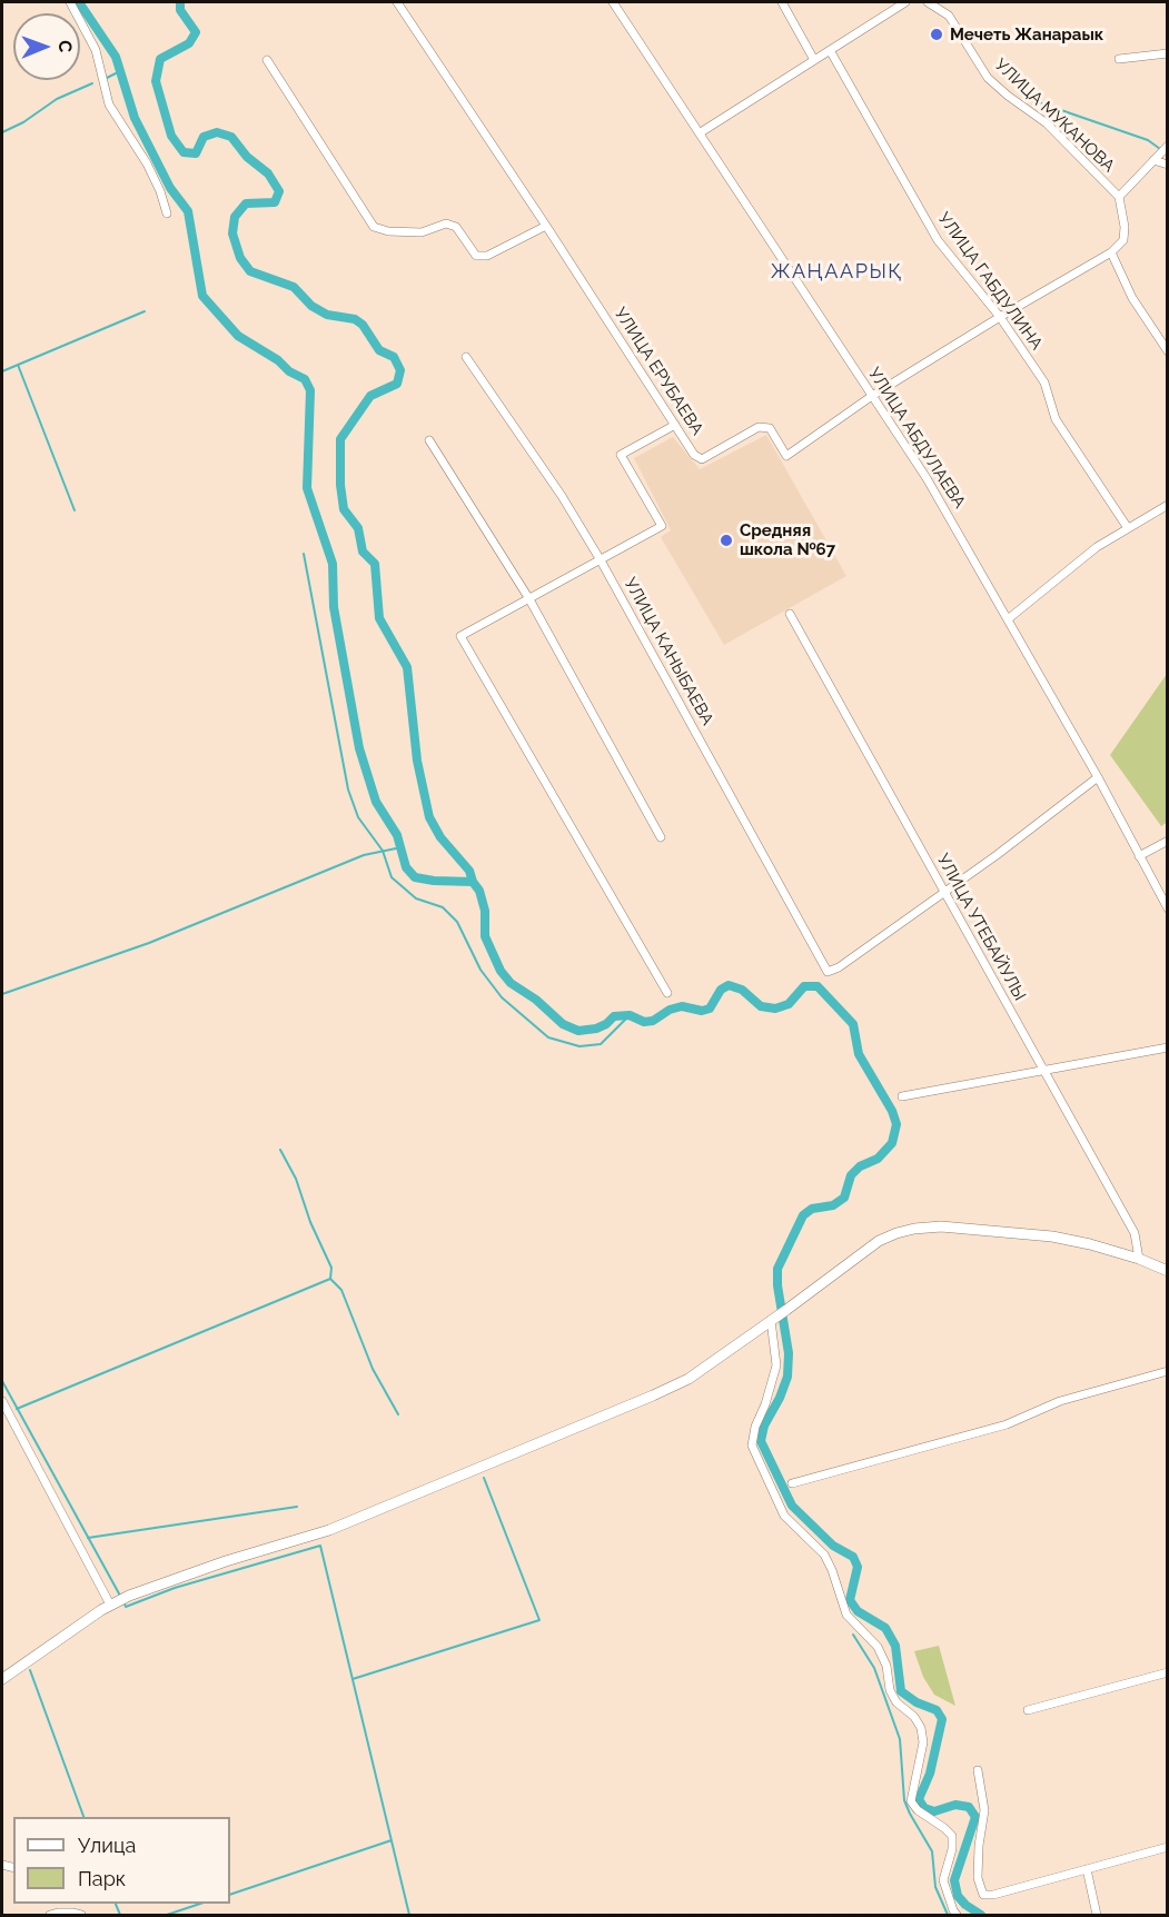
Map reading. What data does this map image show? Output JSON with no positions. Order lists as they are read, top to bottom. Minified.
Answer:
{"streets":{"street":["УЛИЦА МУКАНОВА","УЛИЦА ГАБДУЛИНА","УЛИЦА ЕРУБАЕВА","УЛИЦА АБДУЛАЕВА","УЛИЦА КАНЫБАЕВА","УЛИЦА УТЕБАЙУЛЫ"]},"crossings":[["УЛИЦА ГАБДУЛИНА","УЛИЦА ЕРУБАЕВА"],["УЛИЦА ЕРУБАЕВА","УЛИЦА АБДУЛАЕВА"],["УЛИЦА КАНЫБАЕВА","УЛИЦА УТЕБАЙУЛЫ"]],"districts":["ЖАҢААРЫҚ"],"places":["Мечеть Жанараык","Средняя школа №67"],"legend":["Улица","Парк"],"north":"right"}
